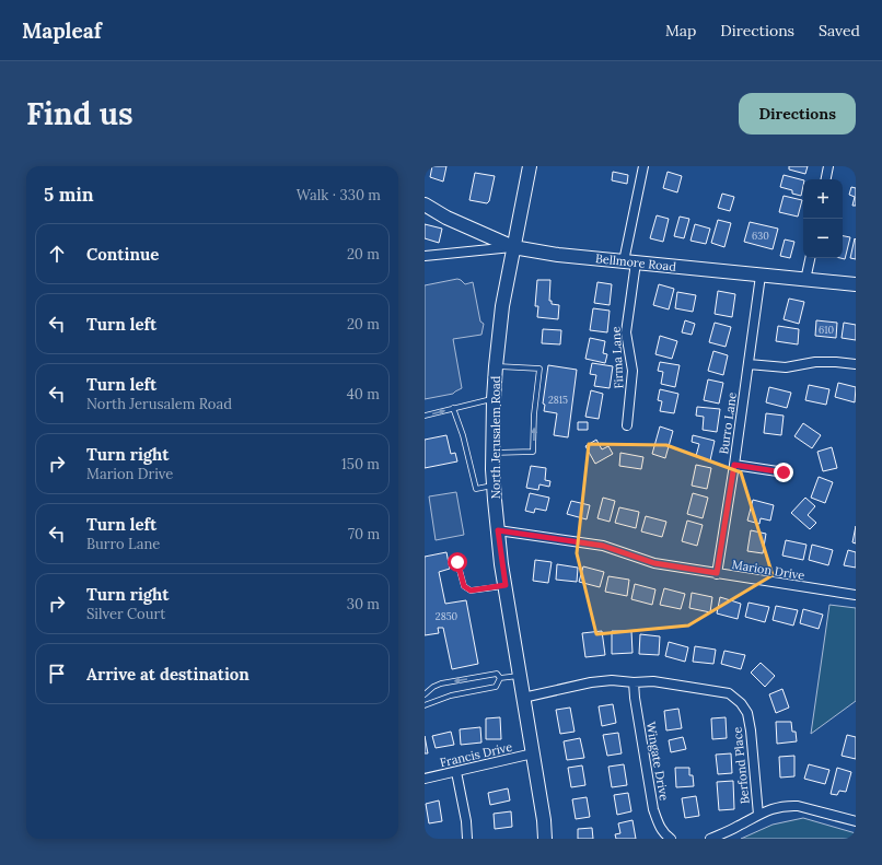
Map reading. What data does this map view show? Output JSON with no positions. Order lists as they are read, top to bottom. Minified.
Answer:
{"streets":{"main road":["Bellmore Road","North Jerusalem Road"],"street":["Firma Lane","Burro Lane","Marion Drive","Francis Drive","Wingate Drive","Berfond Place"]},"crossings":[["Bellmore Road","Firma Lane"],["Bellmore Road","Burro Lane"],["Bellmore Road","North Jerusalem Road"],["Burro Lane","Marion Drive"],["North Jerusalem Road","Marion Drive"],["North Jerusalem Road","Francis Drive"],["North Jerusalem Road","Berfond Place"],["Wingate Drive","Berfond Place"]],"house_numbers":["630","610","2815","2850"],"page":{"header":"Mapleaf","nav":["Map","Directions","Saved"],"buttons":"Directions","title":"Find us","heading":["5 min","Walk · 330 m"],"map_buttons":["+","−"],"list":[["Continue","20 m"],["Turn left","20 m"],["Turn left","North Jerusalem Road","40 m"],["Turn right","Marion Drive","150 m"],["Turn left","Burro Lane","70 m"],["Turn right","Silver Court","30 m"],"Arrive at destination"]}}
